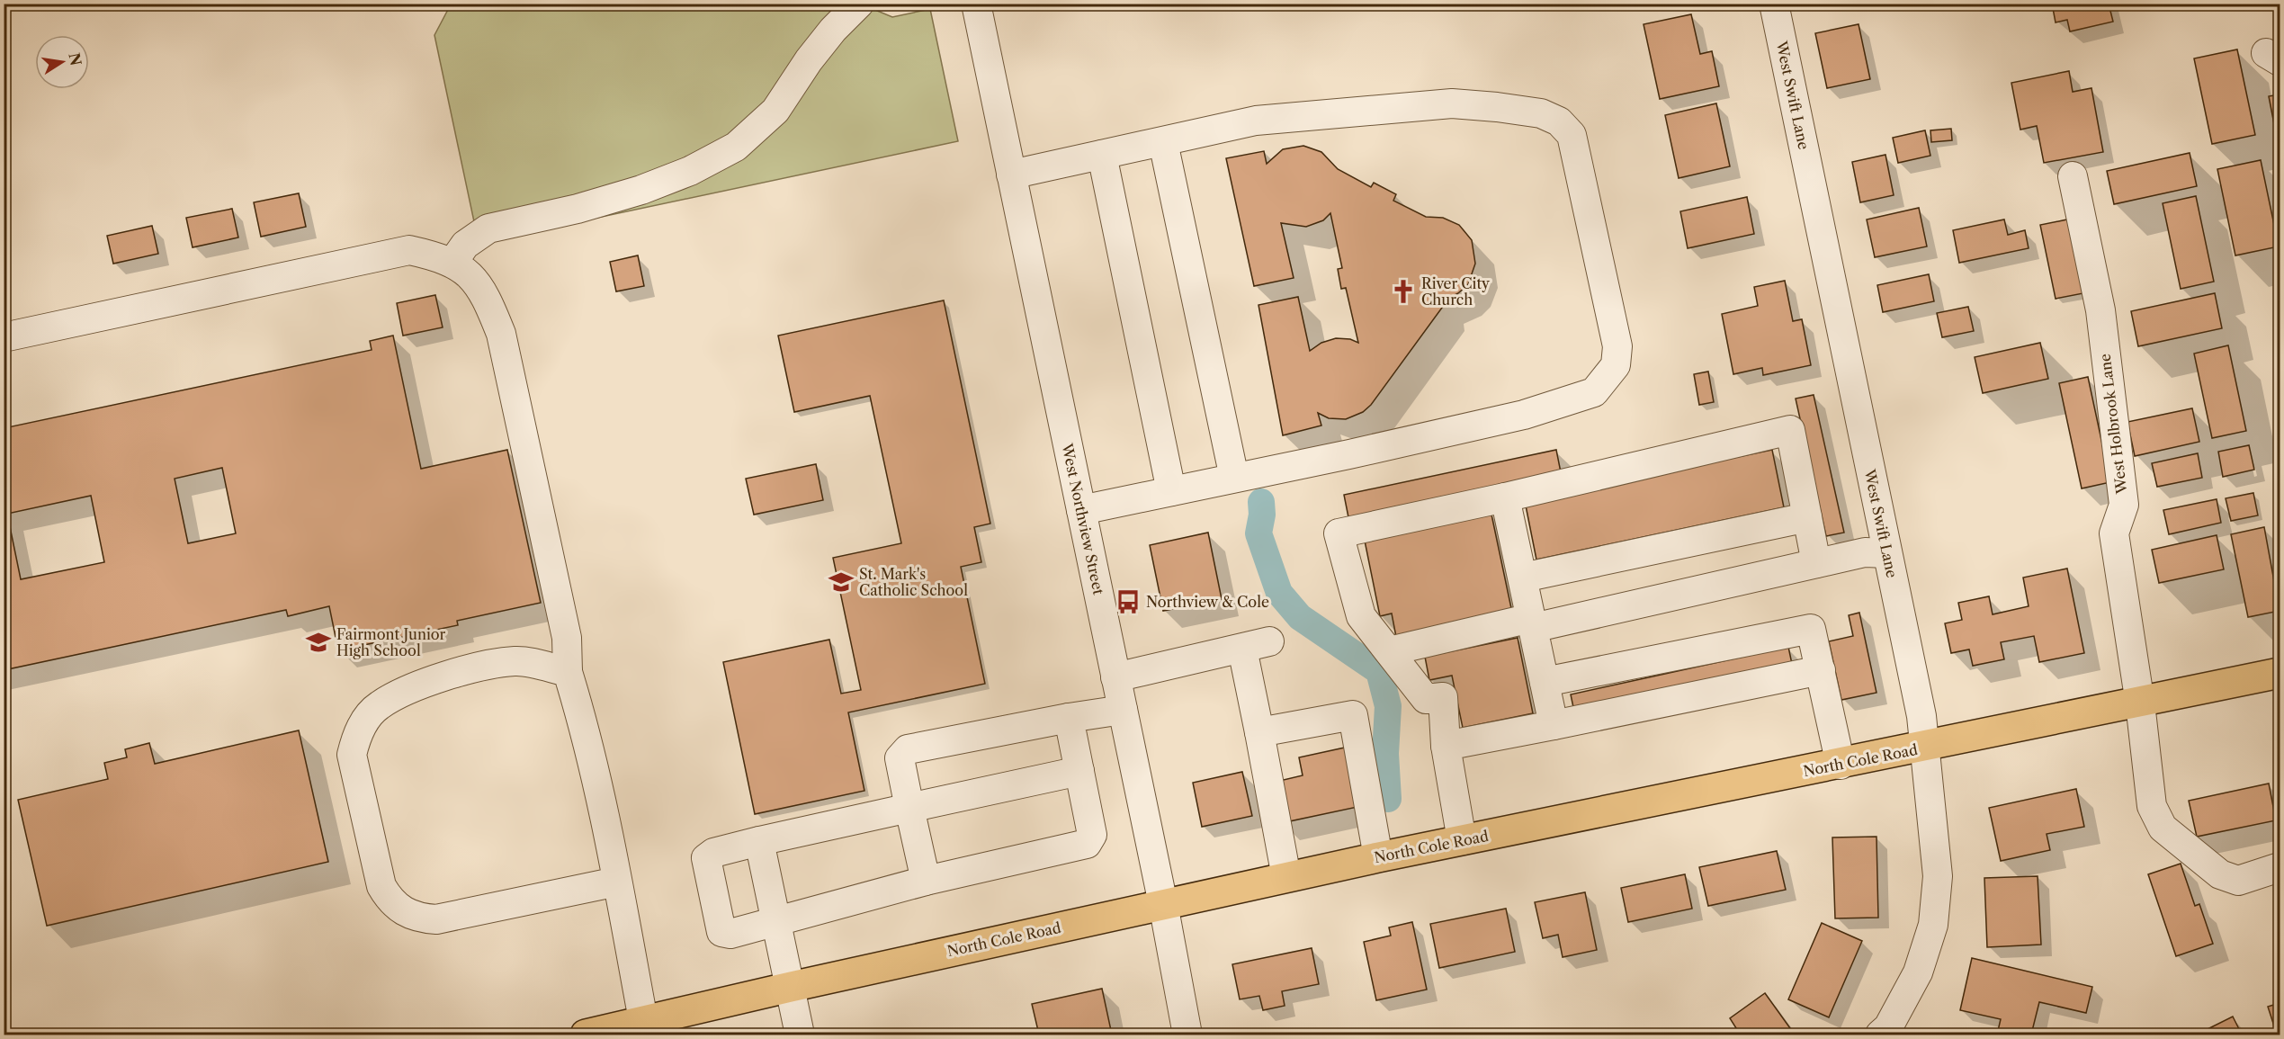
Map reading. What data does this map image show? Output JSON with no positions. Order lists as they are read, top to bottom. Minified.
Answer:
{"streets":{"main road":["North Cole Road"],"street":["West Swift Lane","West Holbrook Lane","West Northview Street"]},"crossings":[["West Swift Lane","North Cole Road"],["West Holbrook Lane","North Cole Road"],["West Northview Street","North Cole Road"]],"places":{"church":["River City Church"],"school or university":["St. Mark's Catholic School","Fairmont Junior High School"],"bus stop":["Northview & Cole"]},"north":"right"}
